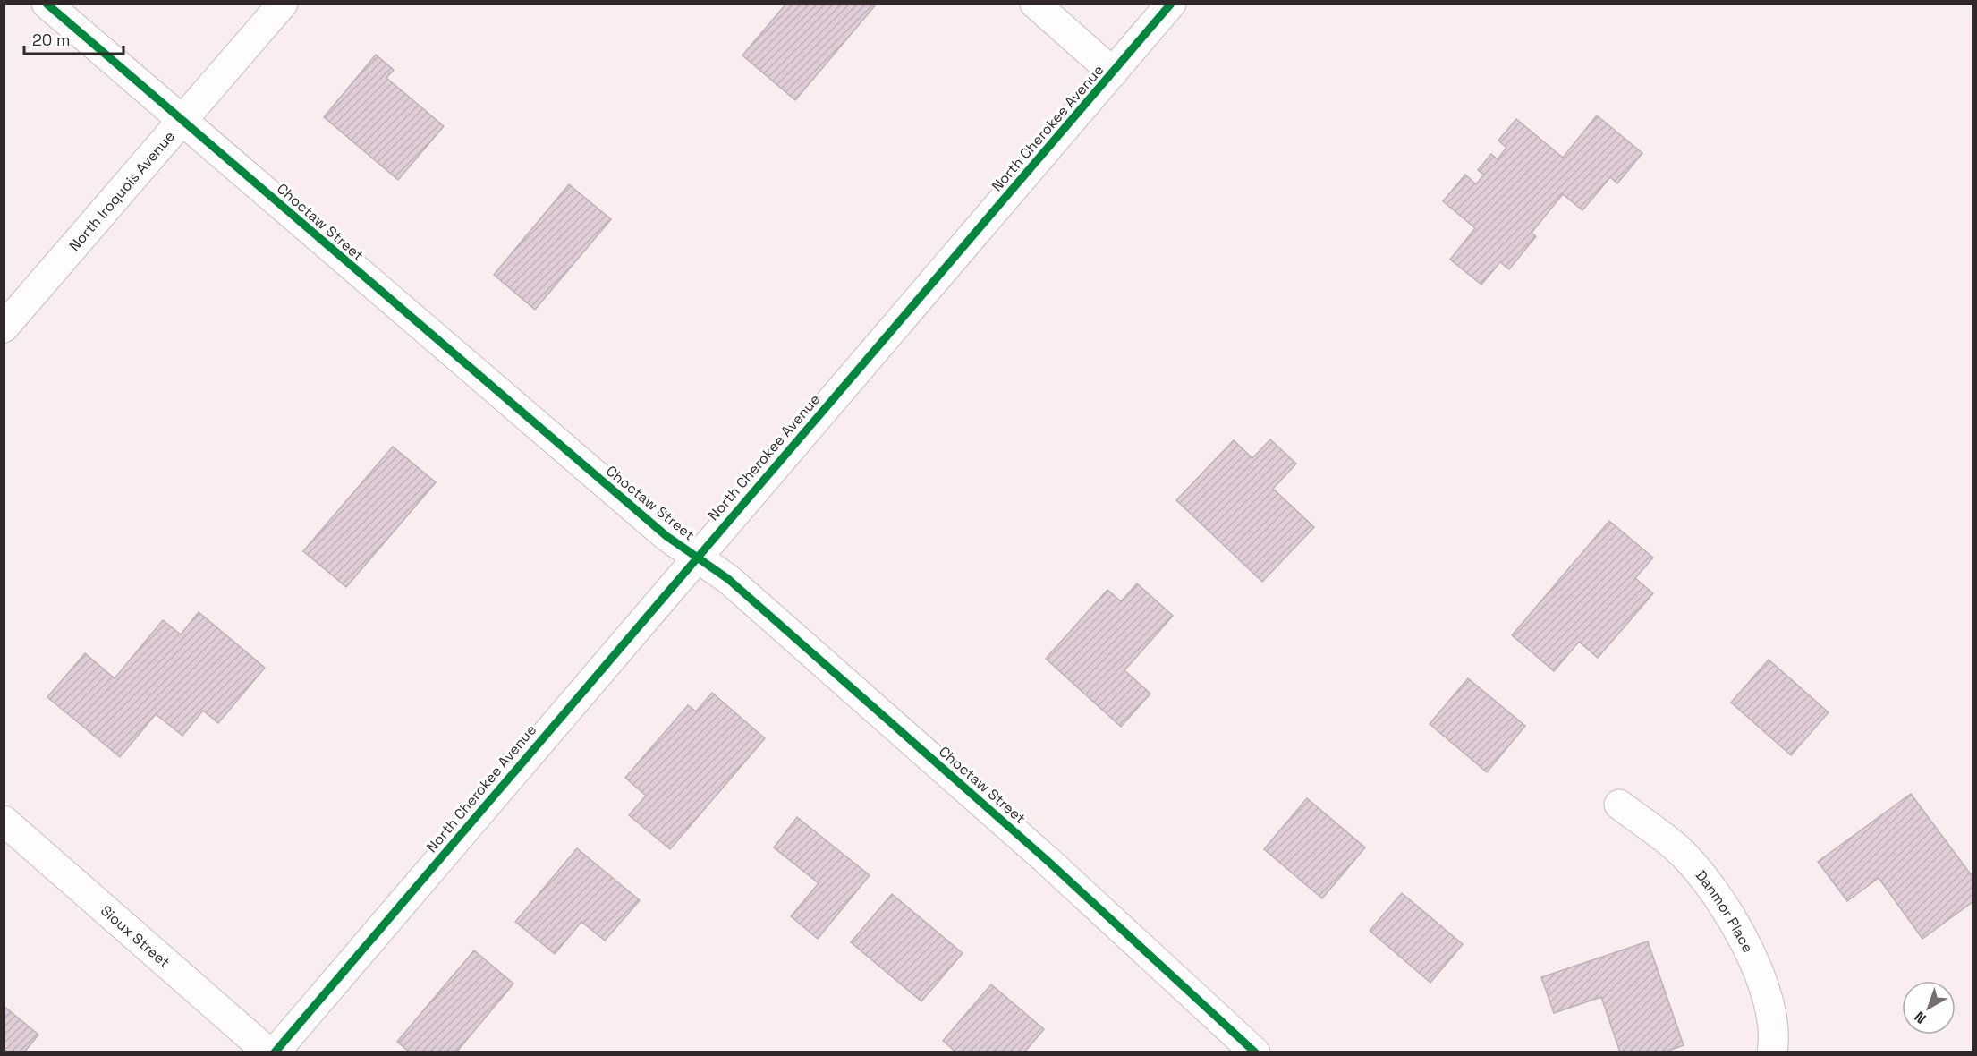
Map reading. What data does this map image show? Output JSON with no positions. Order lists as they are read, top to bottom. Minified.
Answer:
{"streets":{"street":["North Cherokee Avenue","North Iroquois Avenue","Choctaw Street","Danmor Place","Sioux Street"]},"crossings":[["North Cherokee Avenue","Choctaw Street"],["North Iroquois Avenue","Choctaw Street"]],"scale_bar":"20 m","north":"bottom left"}
